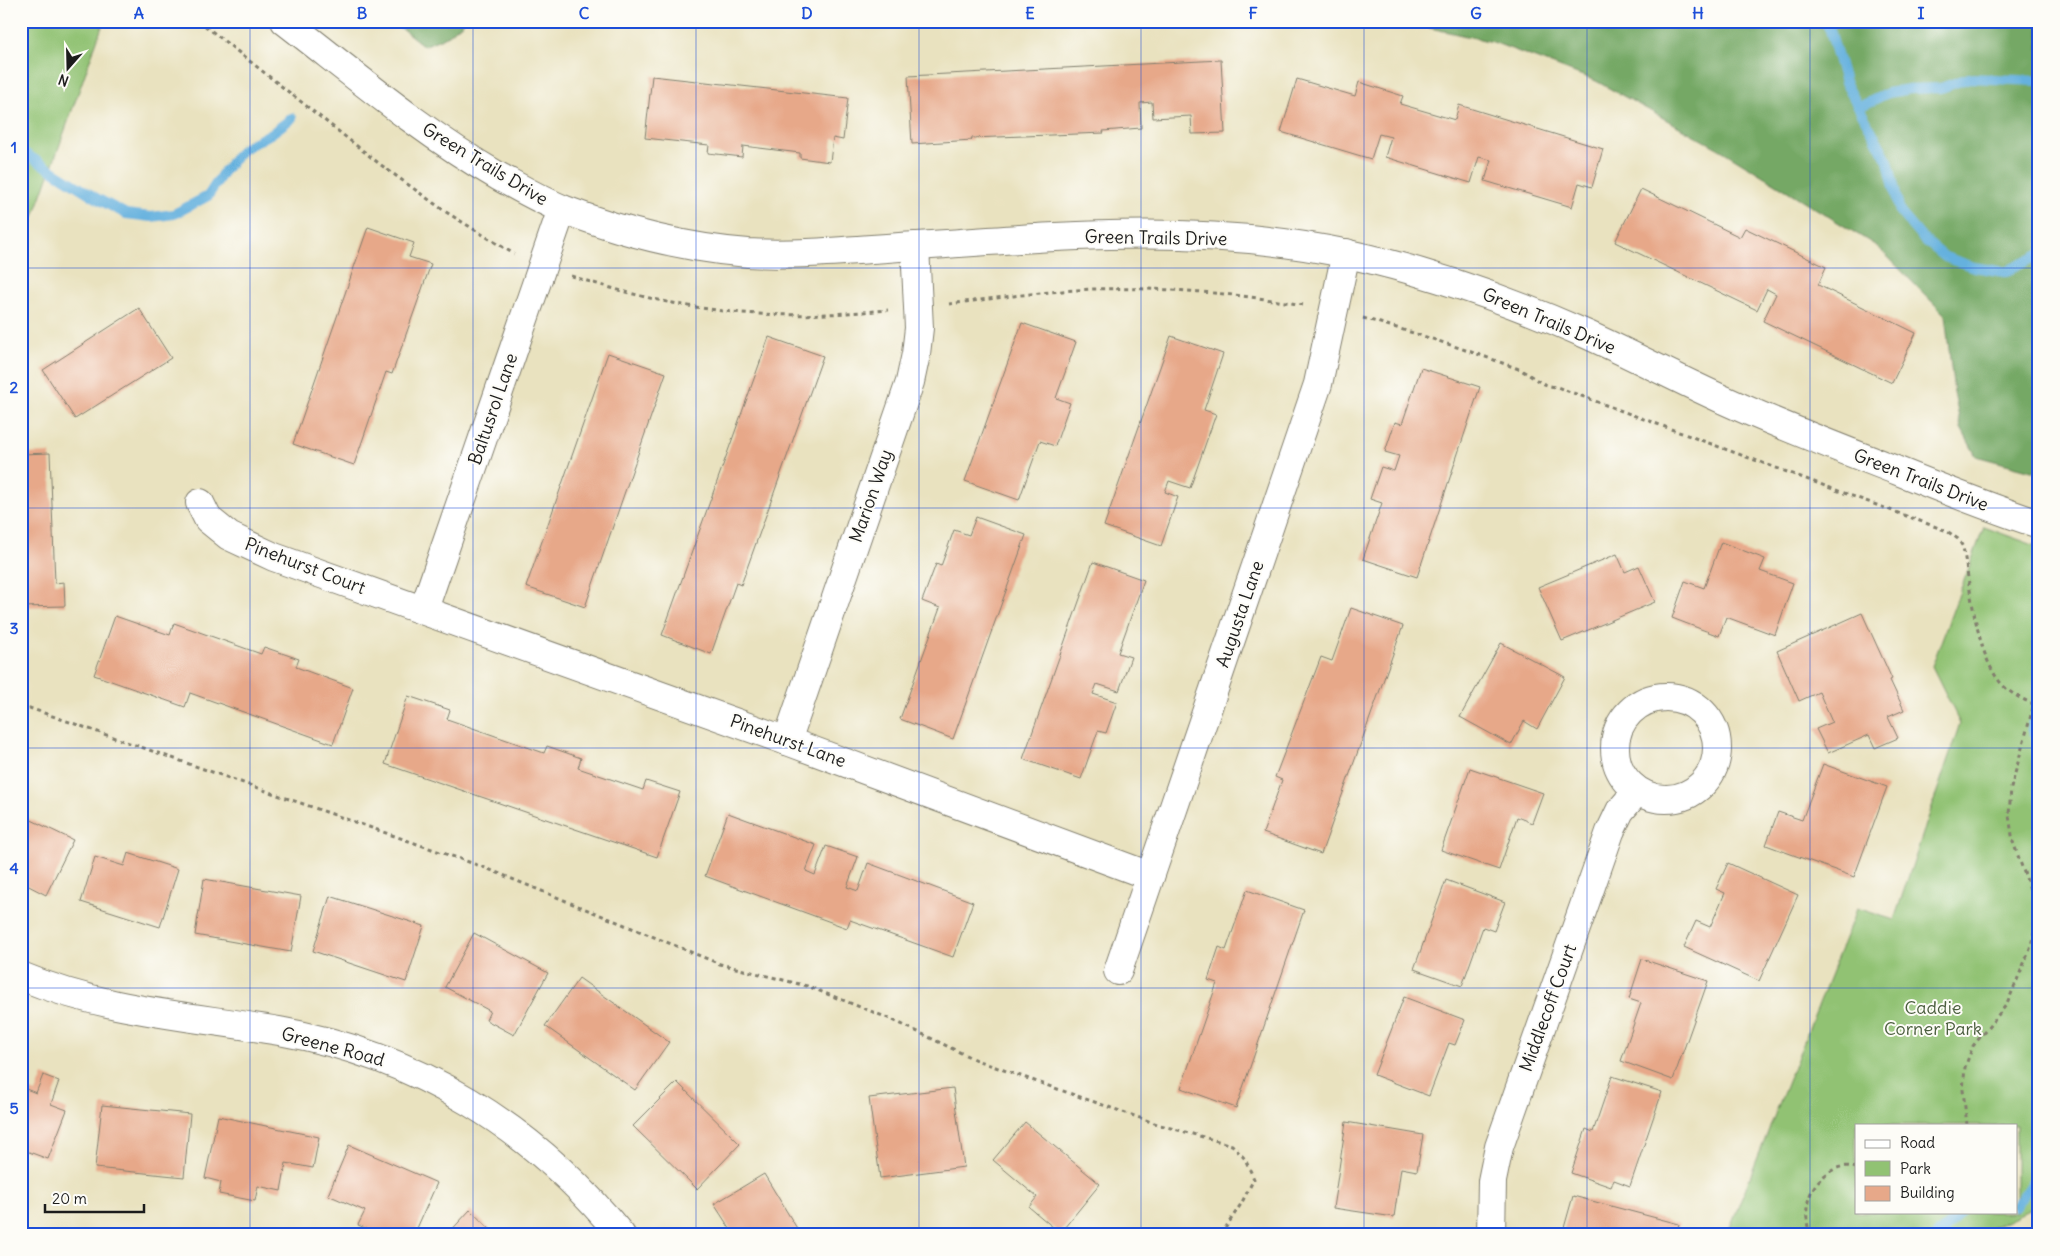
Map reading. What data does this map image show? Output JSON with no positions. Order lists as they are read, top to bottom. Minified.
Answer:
{"streets":{"street":["Green Trails Drive","Baltusrol Lane","Marion Way","Pinehurst Court","Augusta Lane","Pinehurst Lane","Middlecoff Court","Greene Road"]},"crossings":[["Green Trails Drive","Baltusrol Lane"],["Green Trails Drive","Marion Way"],["Green Trails Drive","Augusta Lane"],["Baltusrol Lane","Pinehurst Court"],["Baltusrol Lane","Pinehurst Lane"],["Marion Way","Pinehurst Lane"],["Pinehurst Court","Pinehurst Lane"],["Augusta Lane","Pinehurst Lane"]],"parks":["Caddie Corner Park"],"legend":["Road","Park","Building"],"scale_bar":"20 m","north":"bottom","grid":{"columns":["A","B","C","D","E","F","G","H","I"],"rows":["1","2","3","4","5"]}}
